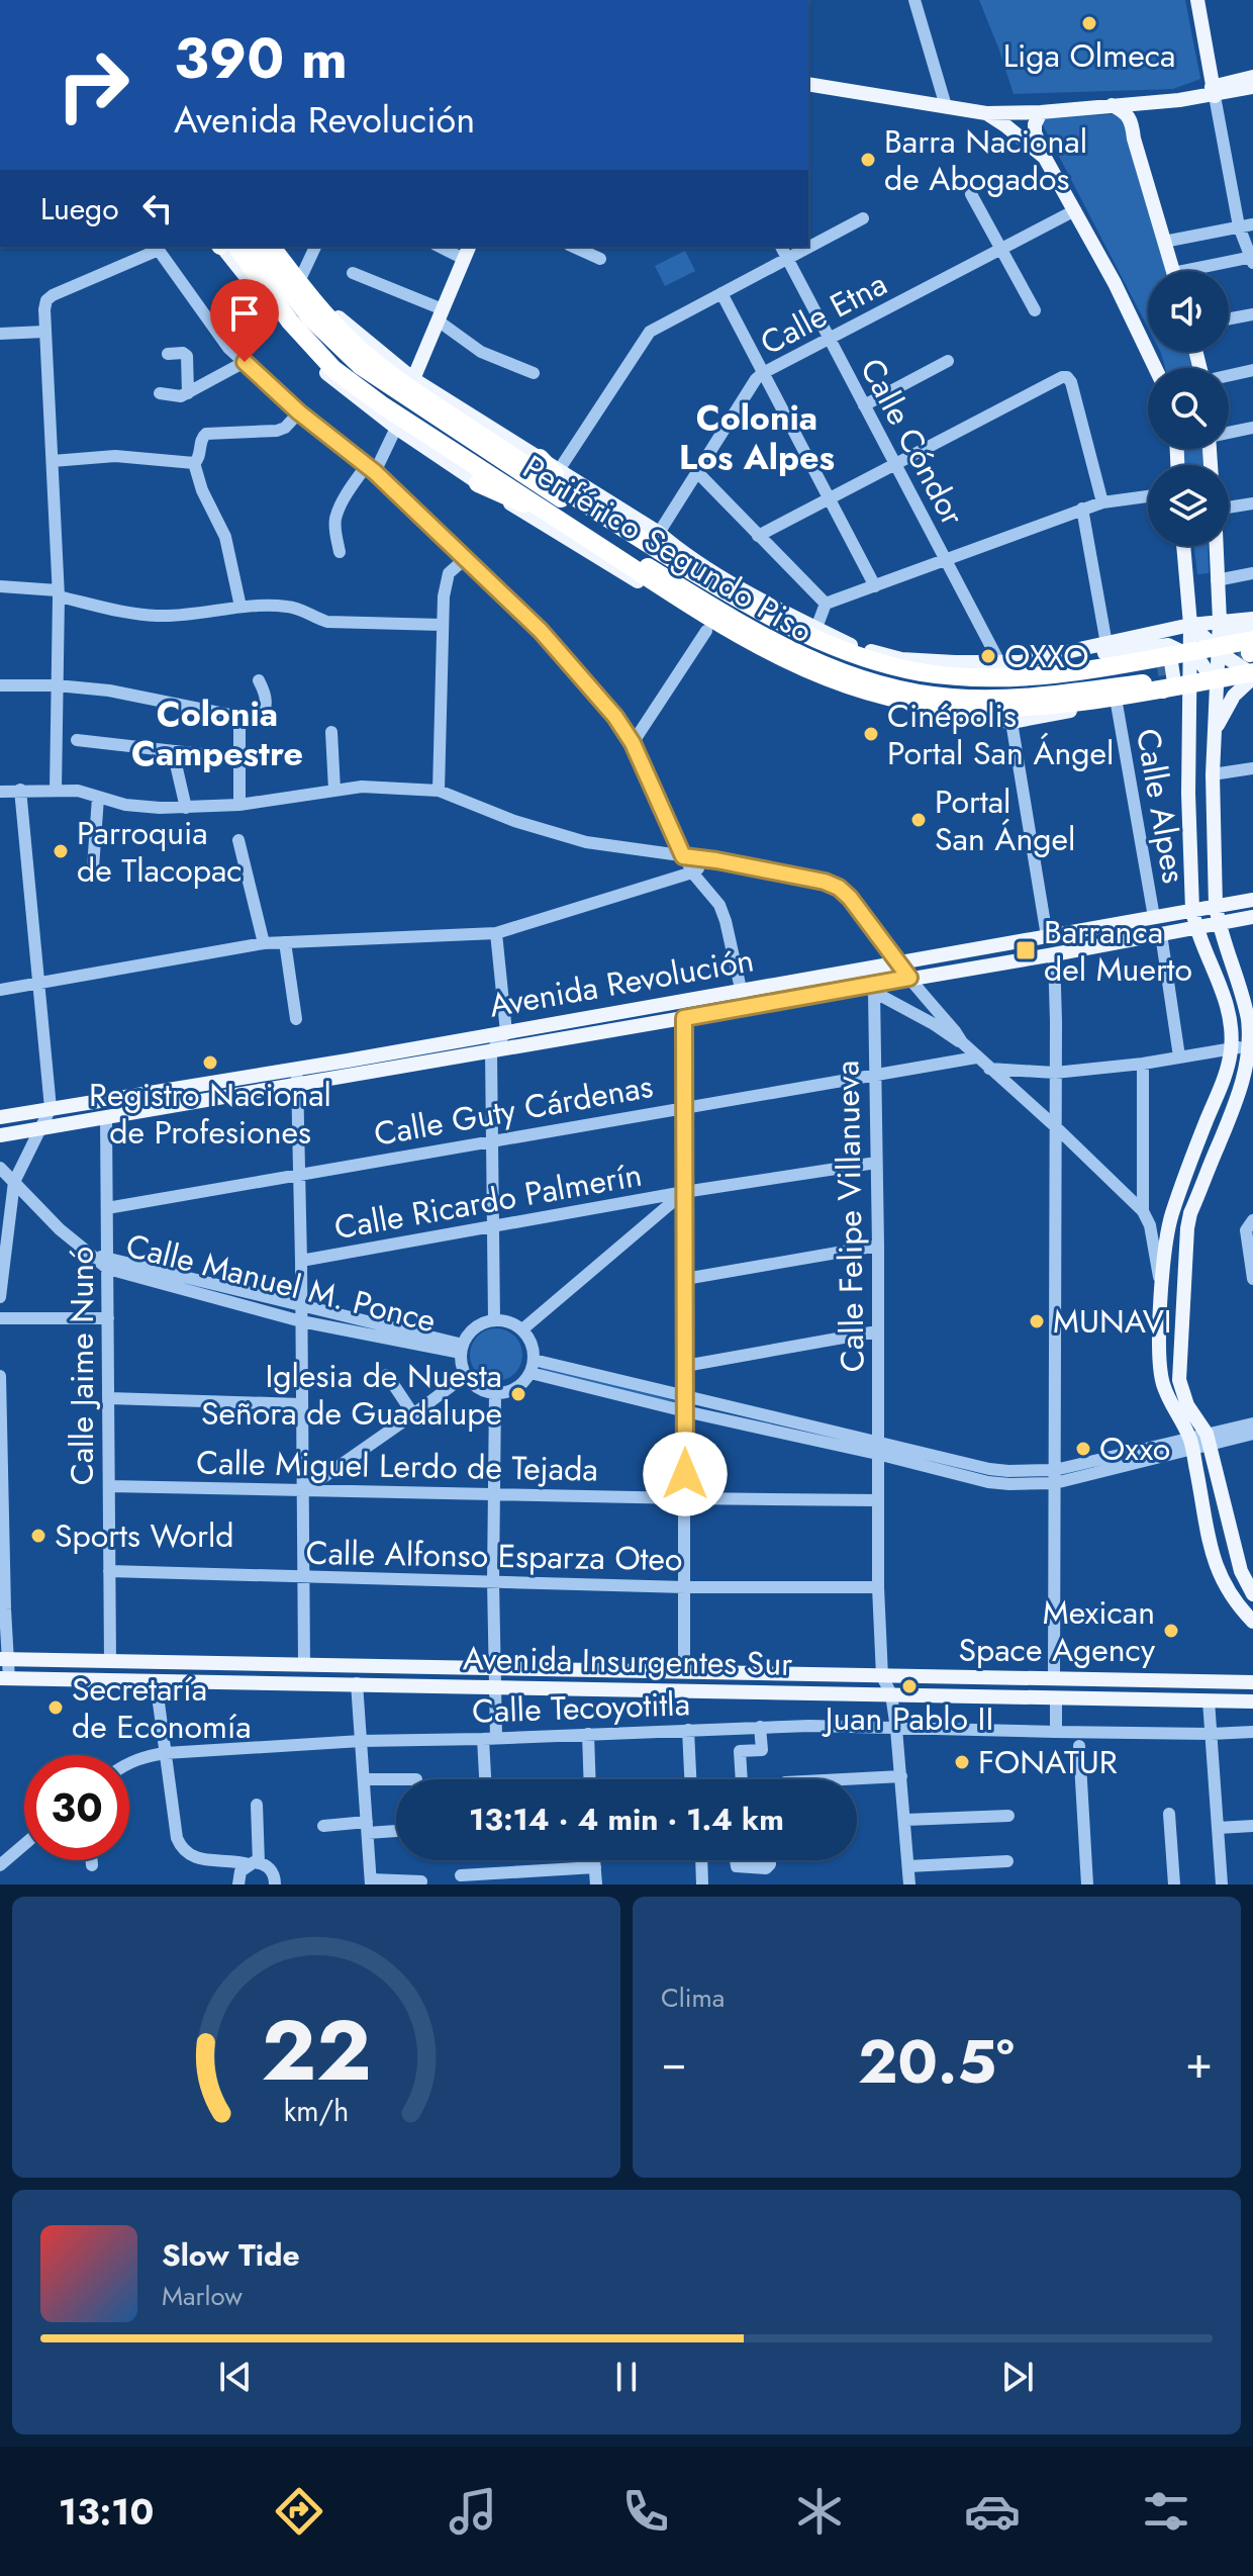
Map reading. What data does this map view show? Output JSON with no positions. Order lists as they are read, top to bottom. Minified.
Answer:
{"streets":{"highway":["Periférico Segundo Piso"],"main road":["Avenida Revolución","Avenida Insurgentes Sur"],"street":["Calle Etna","Calle Cóndor","Calle Alpes","Calle Guty Cárdenas","Calle Ricardo Palmerín","Calle Felipe Villanueva","Calle Manuel M. Ponce","Calle Jaime Nunó","Calle Miguel Lerdo de Tejada","Calle Alfonso Esparza Oteo","Calle Tecoyotitla"]},"crossings":[["Calle Etna","Calle Cóndor"],["Calle Alpes","Avenida Revolución"],["Avenida Revolución","Calle Felipe Villanueva"],["Avenida Revolución","Calle Jaime Nunó"],["Calle Guty Cárdenas","Calle Felipe Villanueva"],["Calle Guty Cárdenas","Calle Jaime Nunó"],["Calle Ricardo Palmerín","Calle Felipe Villanueva"],["Calle Felipe Villanueva","Calle Miguel Lerdo de Tejada"],["Calle Felipe Villanueva","Calle Alfonso Esparza Oteo"],["Calle Felipe Villanueva","Avenida Insurgentes Sur"],["Calle Manuel M. Ponce","Calle Jaime Nunó"],["Calle Jaime Nunó","Calle Miguel Lerdo de Tejada"],["Calle Jaime Nunó","Calle Alfonso Esparza Oteo"],["Calle Jaime Nunó","Avenida Insurgentes Sur"]],"districts":["Colonia Los Alpes","Colonia Campestre"],"places":{"other":["Liga Olmeca","Barra Nacional de Abogados","OXXO","Cinépolis Portal San Ángel","Portal San Ángel","Parroquia de Tlacopac","Registro Nacional de Profesiones","MUNAVI","Iglesia de Nuesta Señora de Guadalupe","Oxxo","Sports World","Mexican Space Agency","Juan Pablo II","Secretaría de Economía","FONATUR"],"transit":["Barranca del Muerto"]},"page":{"turn":["390 m","Avenida Revolución"],"then":"Luego","limit":"30","trip":"13:14 · 4 min · 1.4 km","tile":"Clima","heat":["−","20.5°","+"],"song":["Slow Tide","Marlow"],"tabs":"13:10","gauge":["22","km/h"]}}
